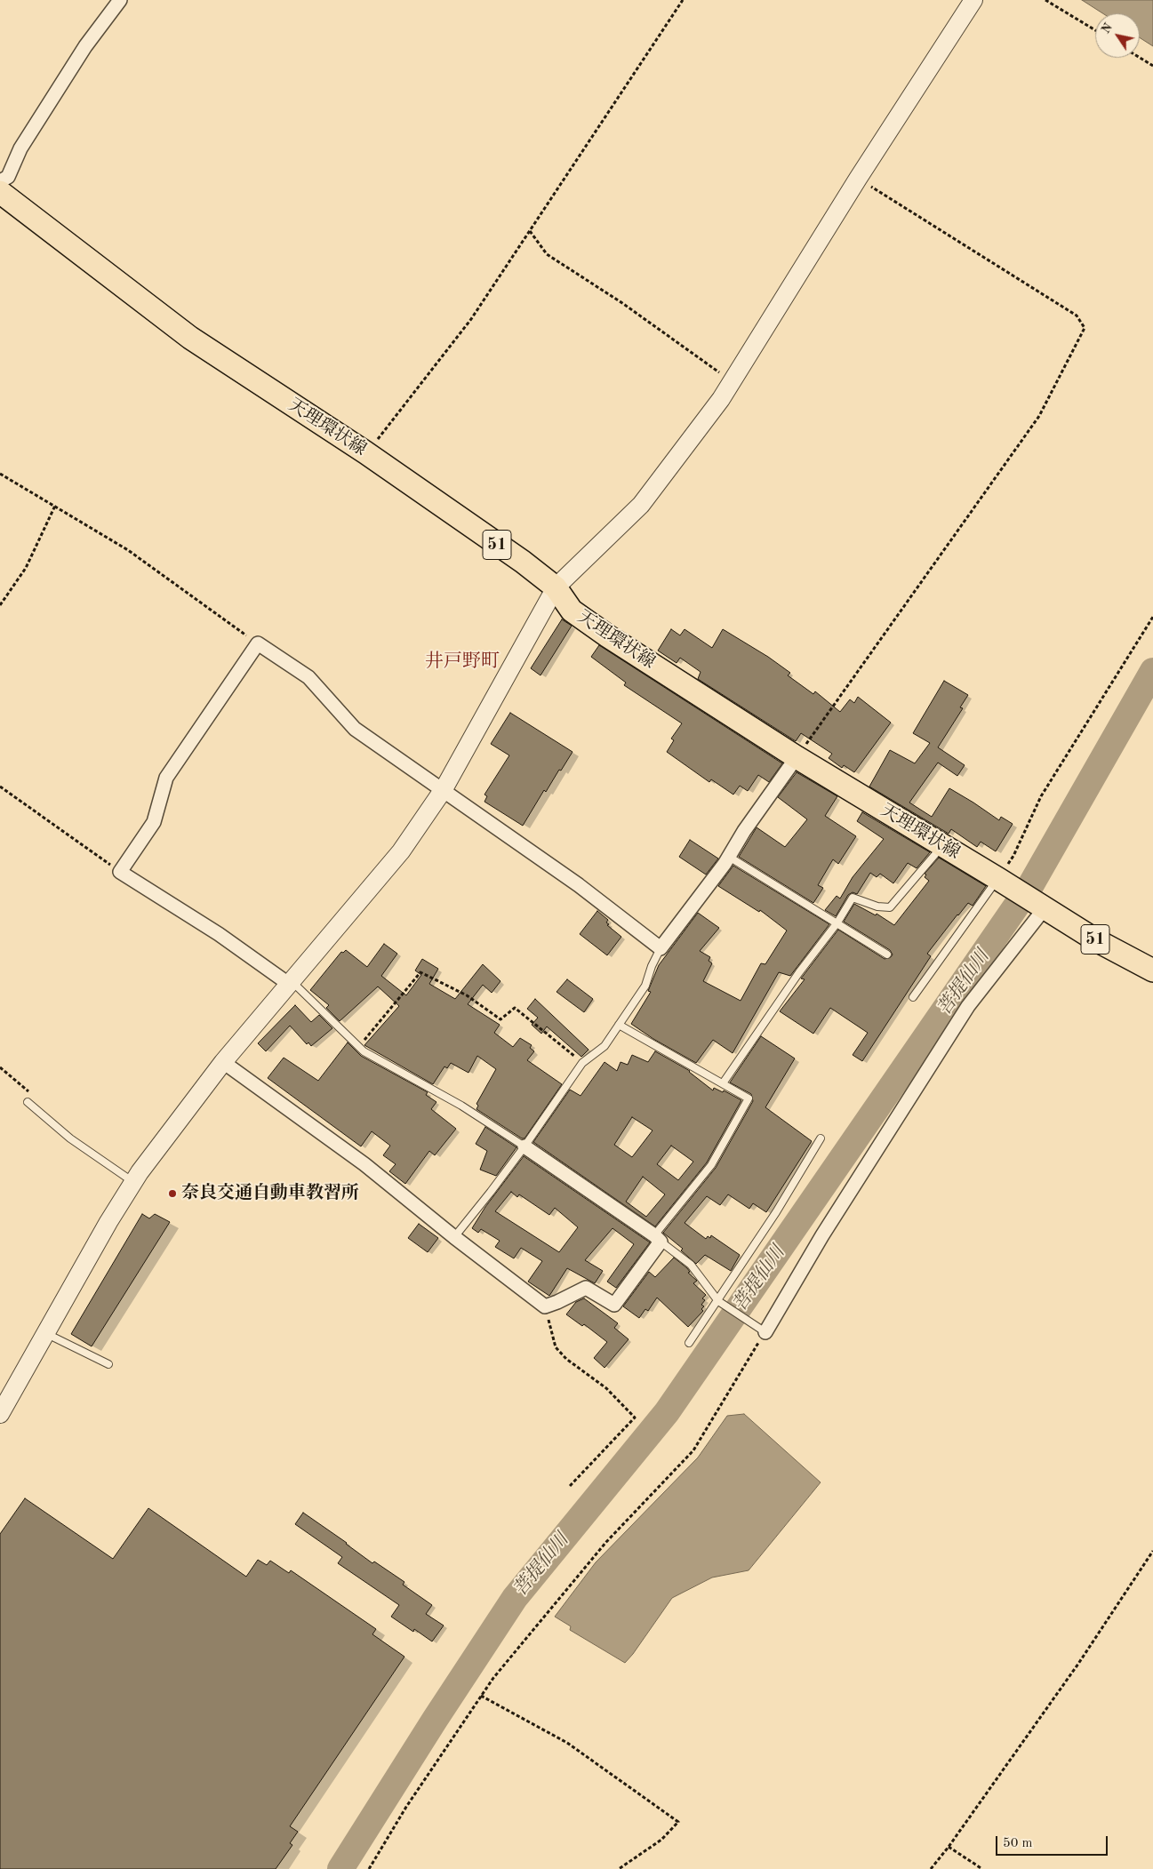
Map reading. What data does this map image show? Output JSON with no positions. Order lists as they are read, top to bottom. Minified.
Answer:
{"streets":{"main road":["天理環状線","51"]},"districts":["井戸野町"],"water":["菩提仙川"],"places":["奈良交通自動車教習所"],"scale_bar":"50 m","north":"top left"}
